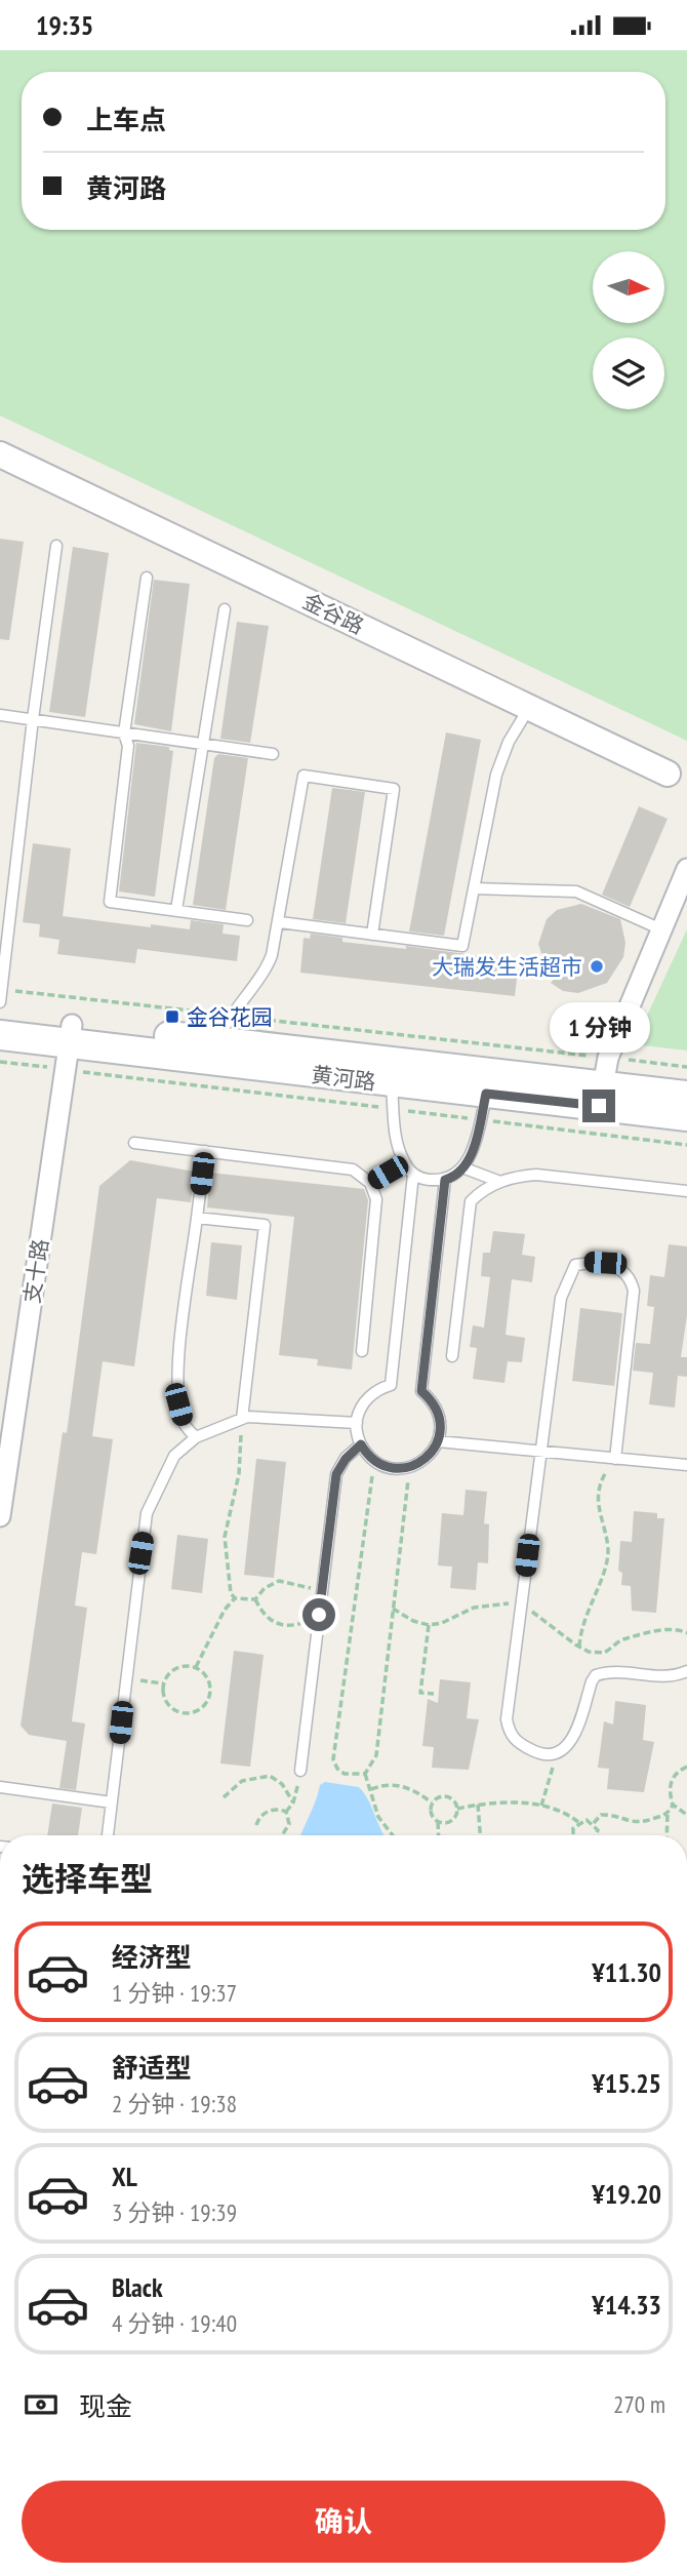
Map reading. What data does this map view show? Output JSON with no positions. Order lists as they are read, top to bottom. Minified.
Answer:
{"streets":{"main road":["黄河路"],"street":["金谷路","支十路"]},"crossings":[["黄河路","支十路"]],"places":{"other":["大瑞发生活超市"],"transit":["金谷花园"]},"north":"right","page":{"status":"19:35","banner":["上车点","黄河路"],"bubble":"1 分钟","heading":"选择车型","list":[{"name":"经济型","note":"1 分钟 · 19:37","value":"¥11.30"},{"name":"舒适型","note":"2 分钟 · 19:38","value":"¥15.25"},{"name":"XL","note":"3 分钟 · 19:39","value":"¥19.20"},{"name":"Black","note":"4 分钟 · 19:40","value":"¥14.33"}],"pay":["现金","270 m"],"buttons":"确认"}}
